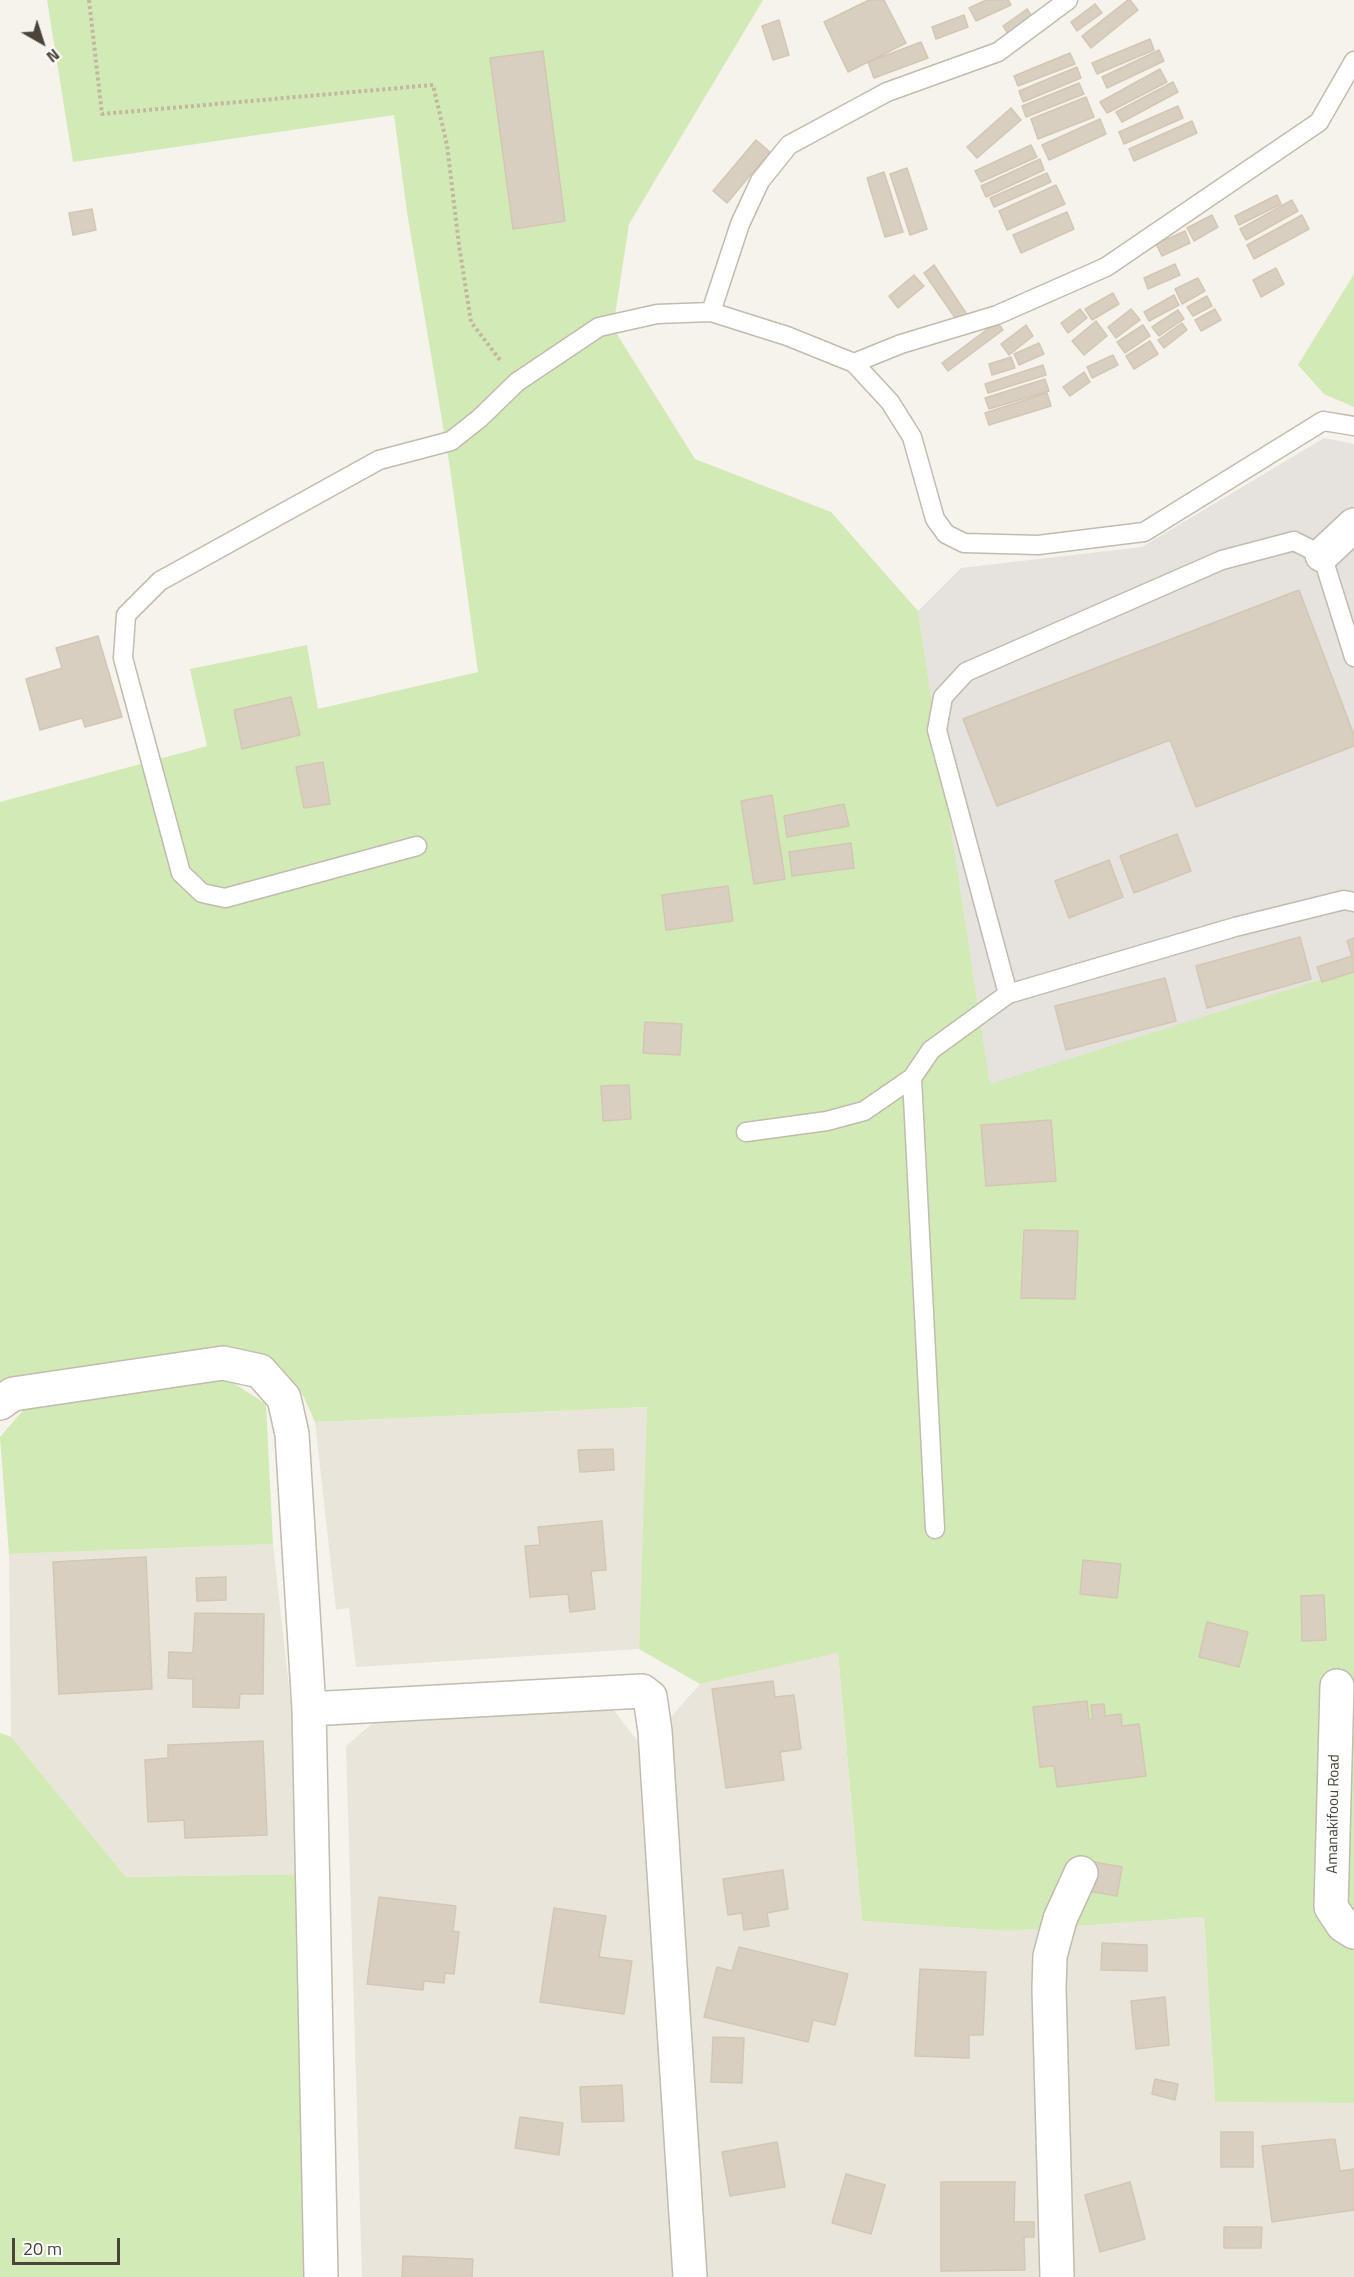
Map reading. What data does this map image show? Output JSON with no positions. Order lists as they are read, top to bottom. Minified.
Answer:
{"streets":{"street":["Amanakifoou Road"]},"scale_bar":"20 m","north":"bottom right"}
